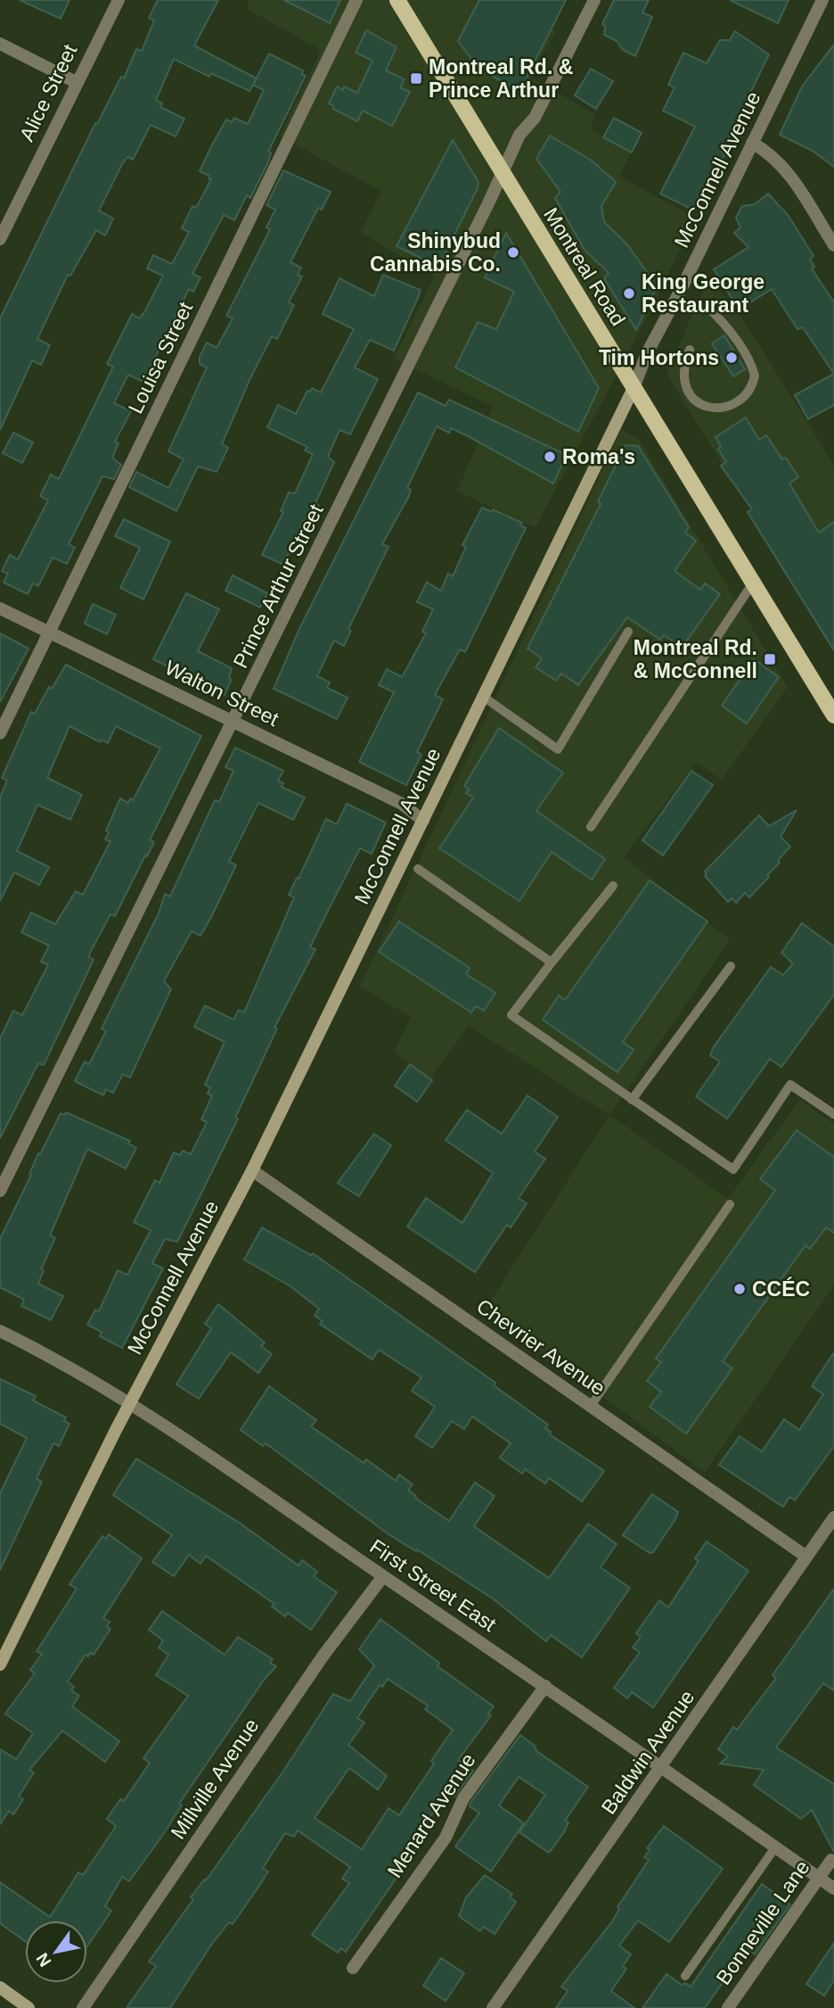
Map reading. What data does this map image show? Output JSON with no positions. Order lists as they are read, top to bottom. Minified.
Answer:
{"streets":{"main road":["McConnell Avenue","Montreal Road"],"street":["Alice Street","Louisa Street","Prince Arthur Street","Walton Street","Chevrier Avenue","First Street East","Baldwin Avenue","Millville Avenue","Menard Avenue","Bonneville Lane"]},"crossings":[["McConnell Avenue","Montreal Road"],["McConnell Avenue","Walton Street"],["McConnell Avenue","Chevrier Avenue"],["McConnell Avenue","First Street East"],["Montreal Road","Prince Arthur Street"],["Louisa Street","Walton Street"],["Prince Arthur Street","Walton Street"],["Chevrier Avenue","Baldwin Avenue"],["First Street East","Baldwin Avenue"],["First Street East","Millville Avenue"],["First Street East","Menard Avenue"],["First Street East","Bonneville Lane"]],"places":{"transit":["Montreal Rd. & Prince Arthur","Montreal Rd. & McConnell"],"other":["Shinybud Cannabis Co.","King George Restaurant","Tim Hortons","Roma's","CCÉC"]},"north":"bottom left"}
